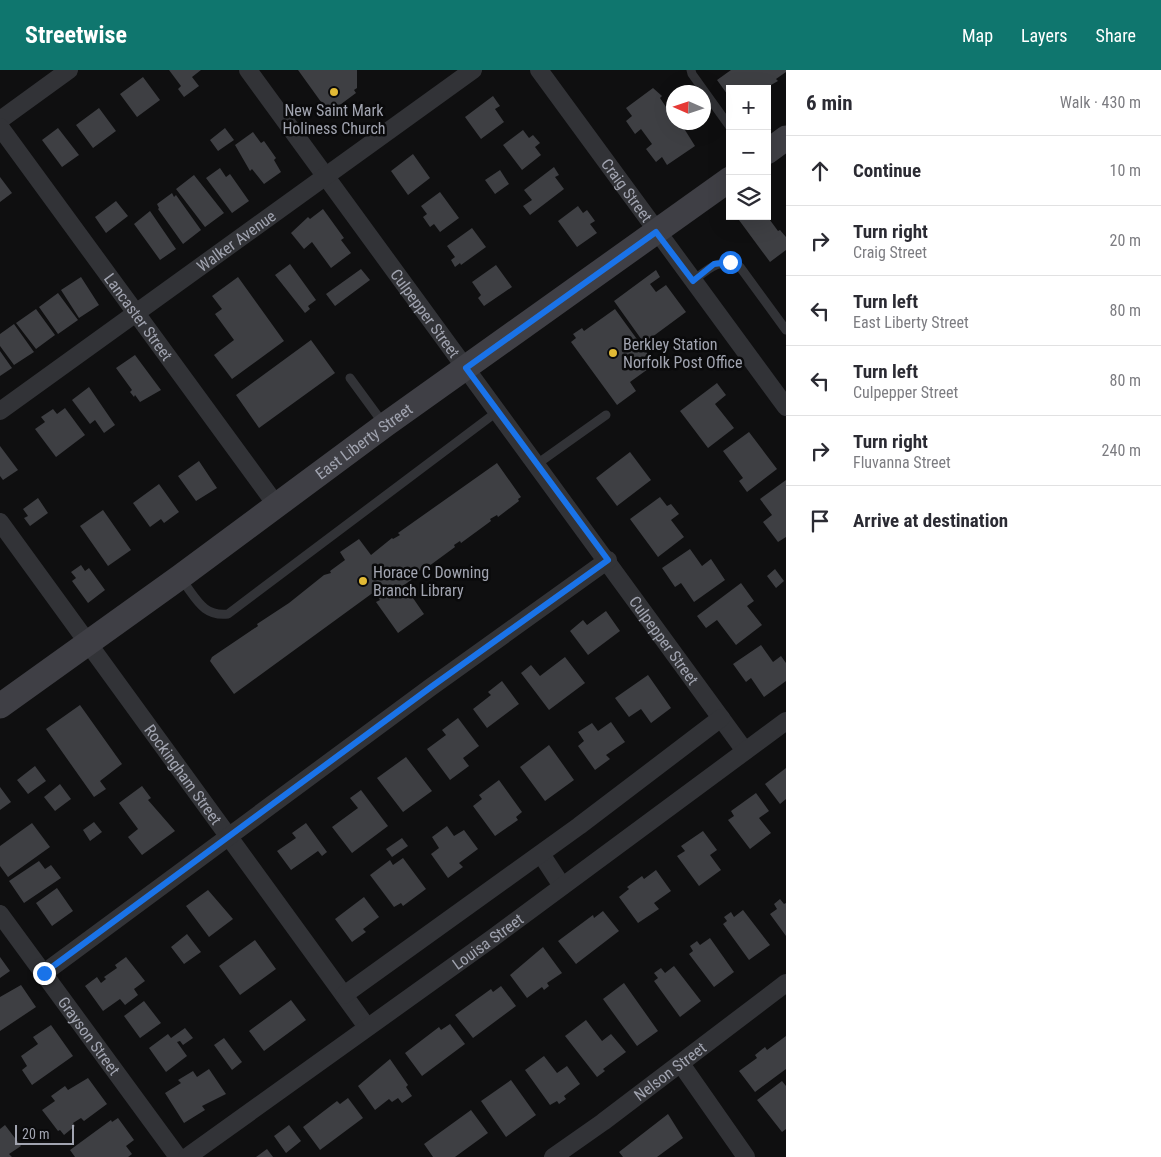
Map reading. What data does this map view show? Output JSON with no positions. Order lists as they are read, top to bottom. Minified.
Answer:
{"streets":{"main road":["East Liberty Street"],"street":["Craig Street","Walker Avenue","Culpepper Street","Lancaster Street","Rockingham Street","Louisa Street","Grayson Street","Nelson Street"]},"crossings":[["Craig Street","East Liberty Street"],["Walker Avenue","Culpepper Street"],["Walker Avenue","Lancaster Street"],["Culpepper Street","East Liberty Street"],["Culpepper Street","Louisa Street"],["Lancaster Street","East Liberty Street"],["East Liberty Street","Rockingham Street"],["Rockingham Street","Louisa Street"]],"places":["New Saint Mark Holiness Church","Berkley Station Norfolk Post Office","Horace C Downing Branch Library"],"scale_bar":"20 m","north":"left","page":{"header":"Streetwise","nav":["Map","Layers","Share"],"heading":["6 min","Walk · 430 m"],"map_buttons":["+","−"],"list":[["Continue","10 m"],["Turn right","Craig Street","20 m"],["Turn left","East Liberty Street","80 m"],["Turn left","Culpepper Street","80 m"],["Turn right","Fluvanna Street","240 m"],"Arrive at destination"],"scale":"20 m"}}
